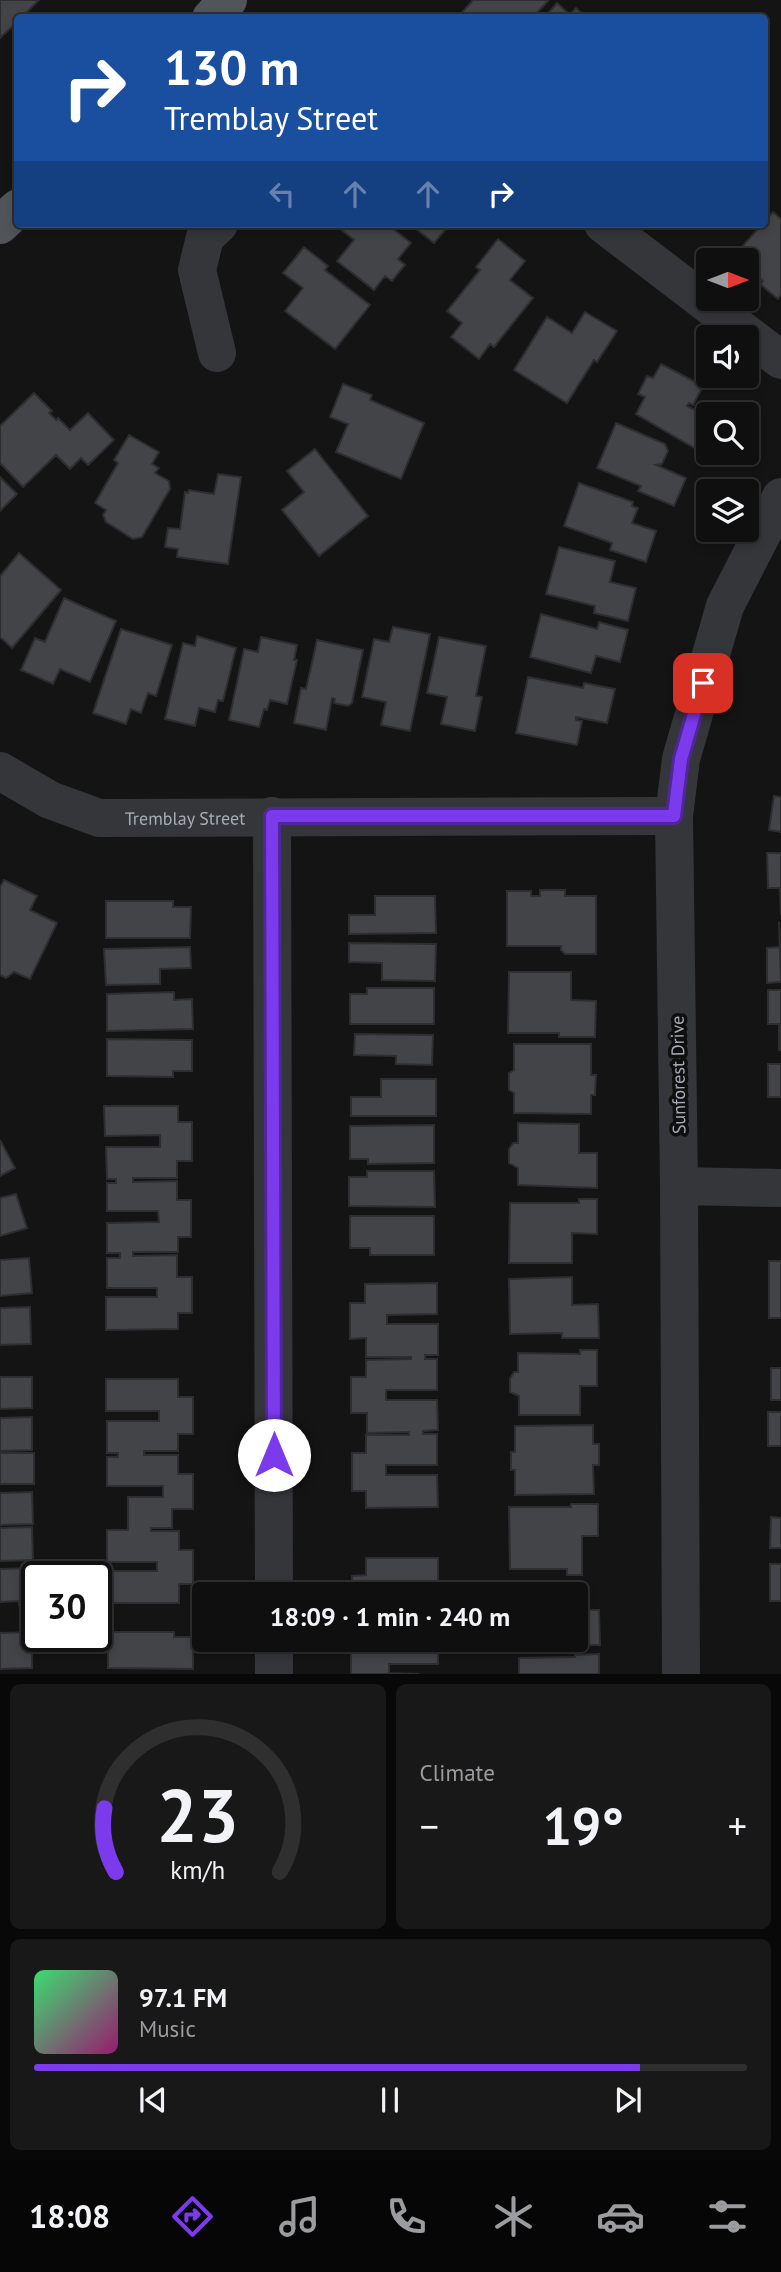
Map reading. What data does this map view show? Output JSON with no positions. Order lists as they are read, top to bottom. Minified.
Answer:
{"streets":{"street":["Tremblay Street","Sunforest Drive"]},"crossings":[["Tremblay Street","Sunforest Drive"]],"north":"right","page":{"turn":["130 m","Tremblay Street"],"limit":"30","trip":"18:09 · 1 min · 240 m","tile":"Climate","heat":["−","19°","+"],"song":["97.1 FM","Music"],"tabs":"18:08","gauge":["23","km/h"]}}
